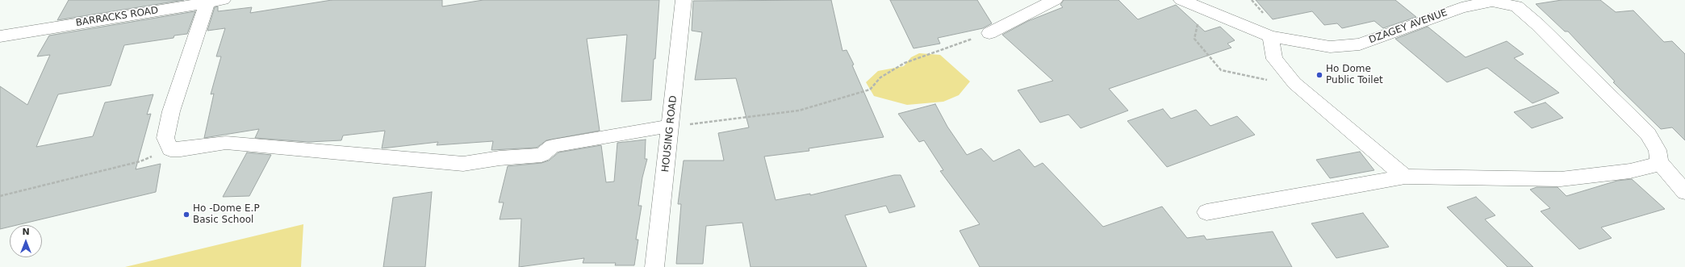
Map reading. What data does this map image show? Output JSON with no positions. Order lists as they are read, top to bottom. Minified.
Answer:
{"streets":{"street":["BARRACKS ROAD","DZAGEY AVENUE","HOUSING ROAD"]},"places":["Ho Dome Public Toilet","Ho -Dome E.P Basic School"],"north":"top"}
